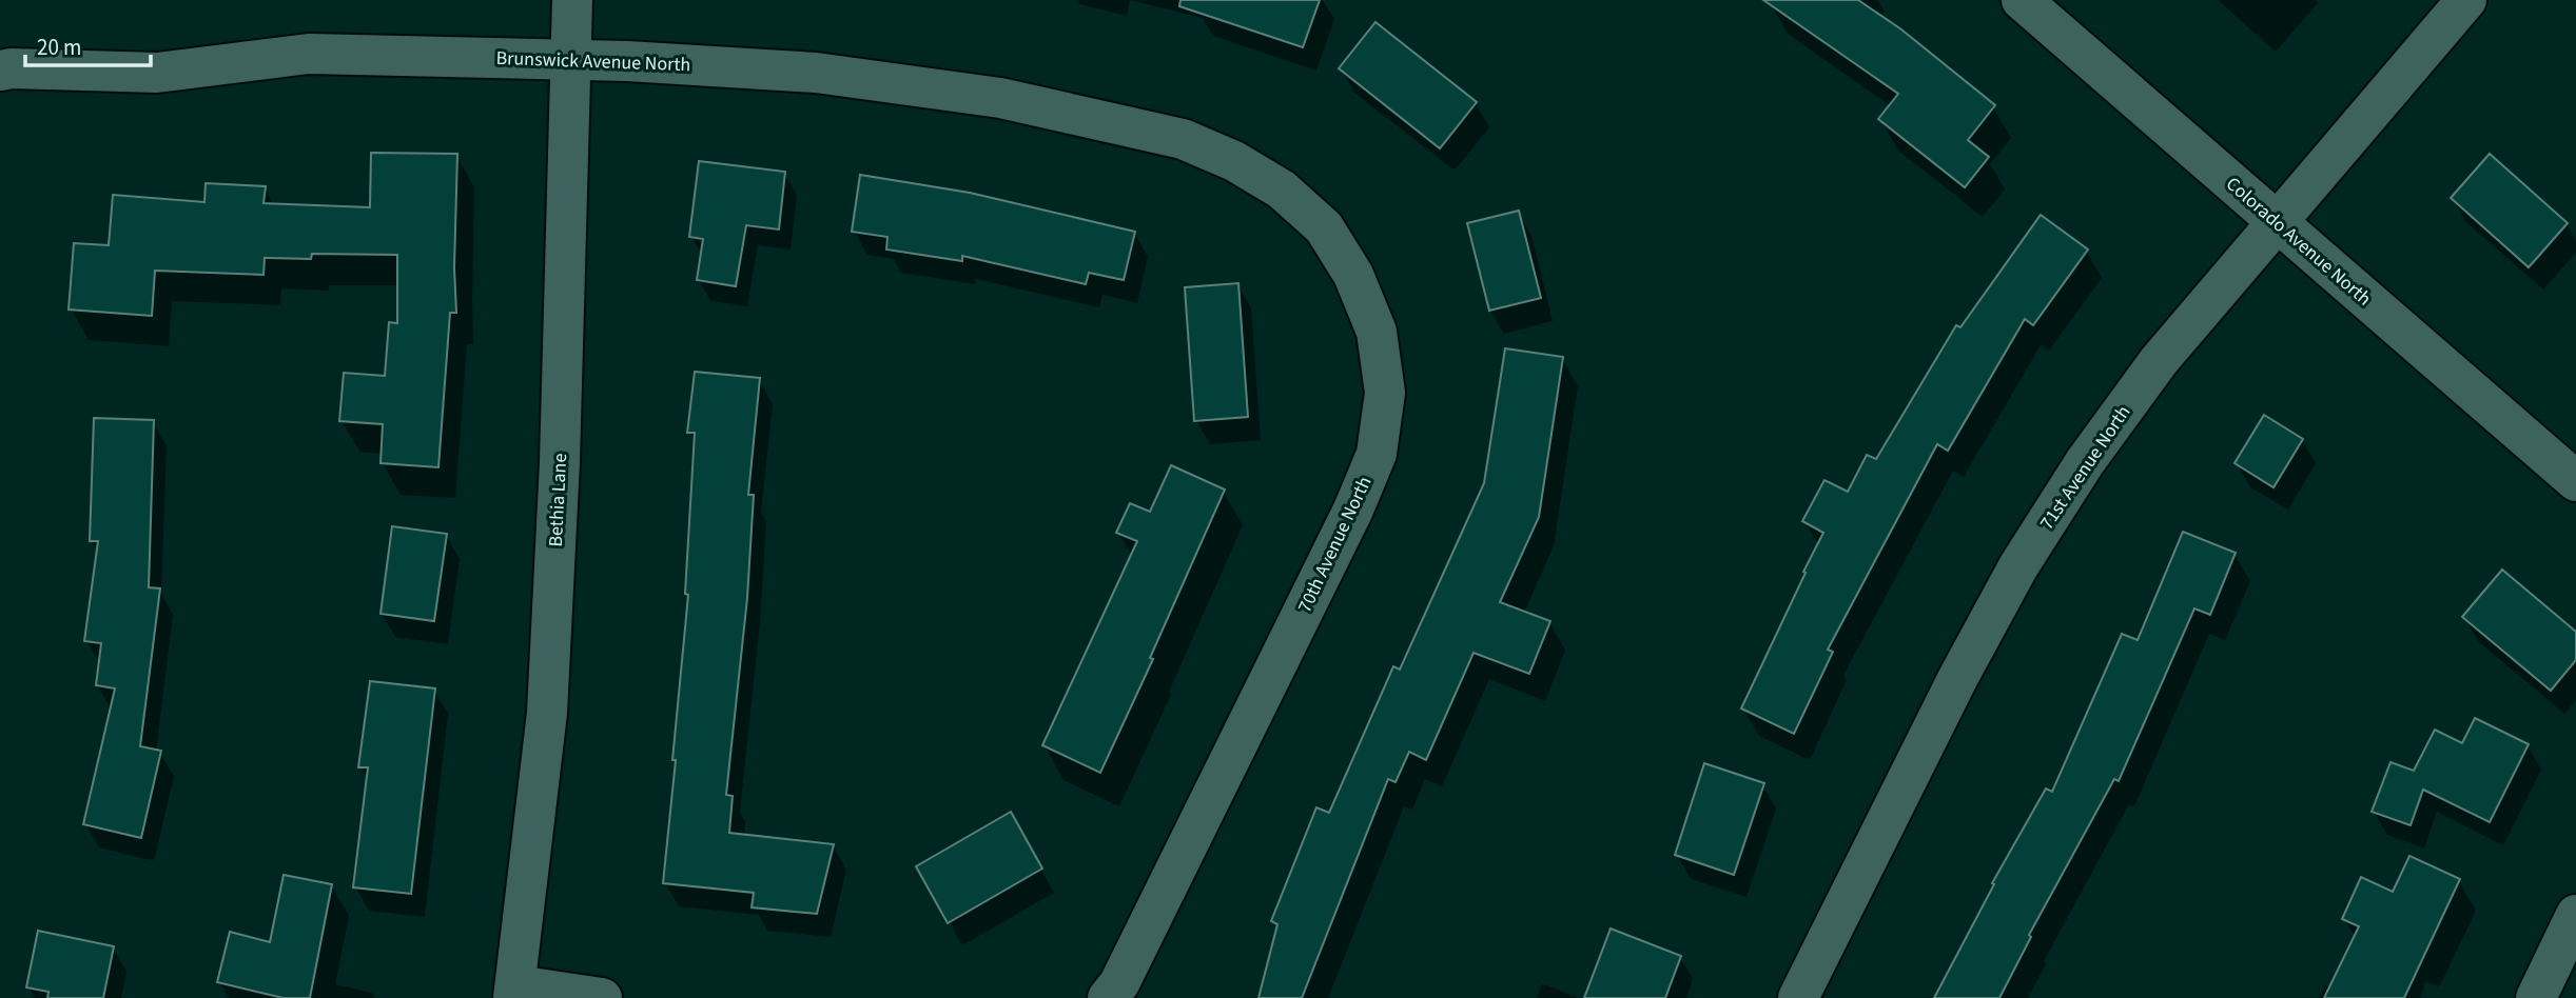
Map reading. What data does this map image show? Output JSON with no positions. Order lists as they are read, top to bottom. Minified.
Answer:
{"streets":{"street":["Brunswick Avenue North","Colorado Avenue North","71st Avenue North","Bethia Lane","70th Avenue North"]},"crossings":[["Brunswick Avenue North","Bethia Lane"],["Brunswick Avenue North","70th Avenue North"],["Colorado Avenue North","71st Avenue North"]],"scale_bar":"20 m"}
